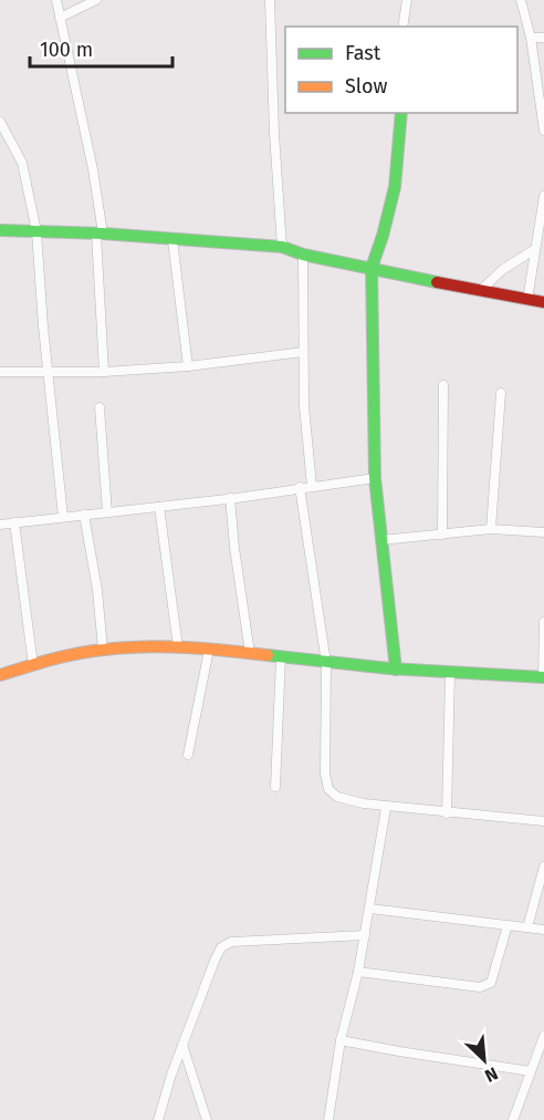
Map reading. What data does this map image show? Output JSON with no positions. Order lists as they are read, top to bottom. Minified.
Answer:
{"legend":["Fast","Slow"],"scale_bar":"100 m","north":"bottom right"}
